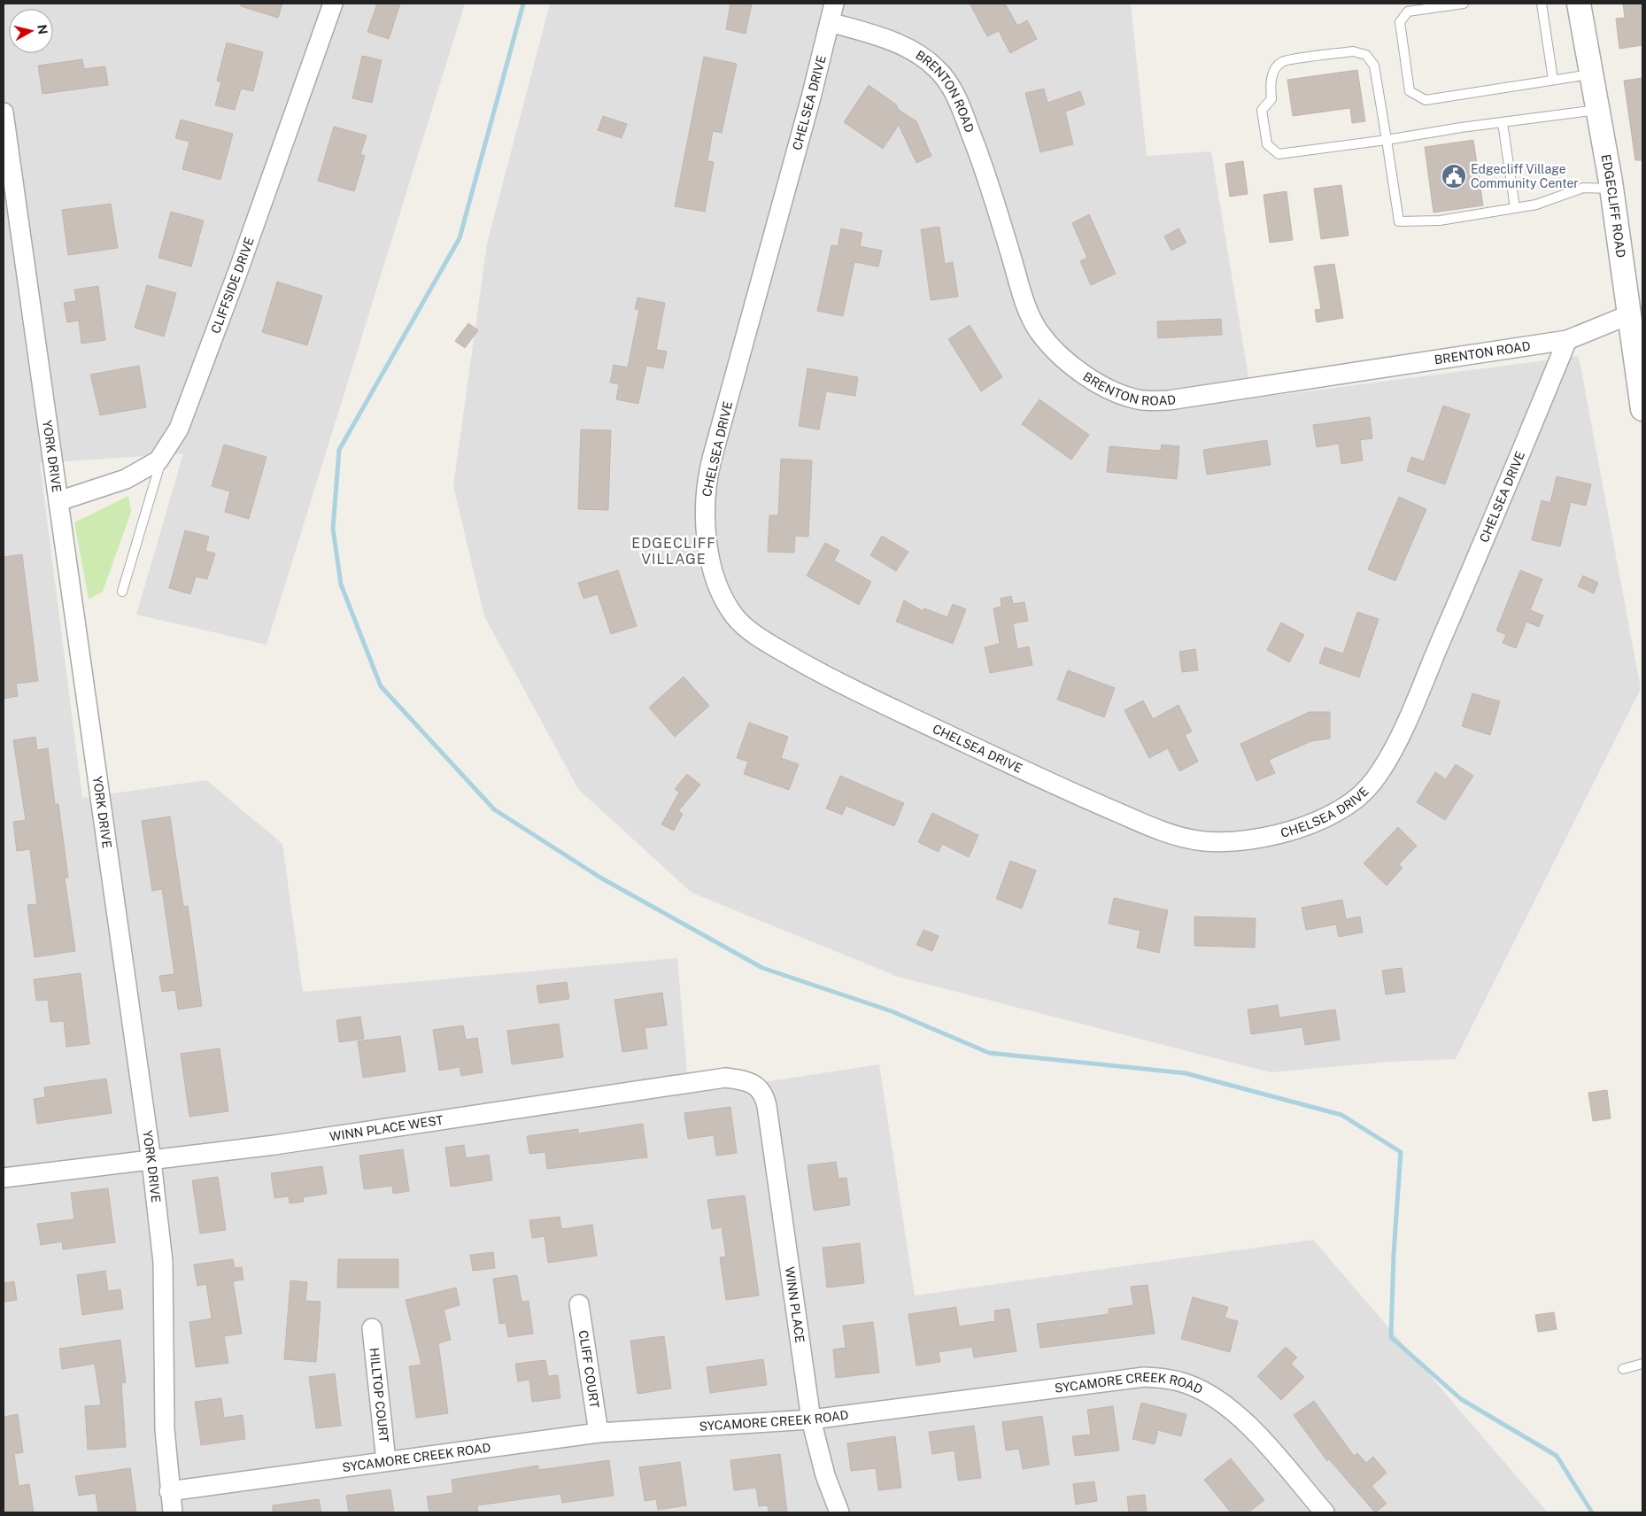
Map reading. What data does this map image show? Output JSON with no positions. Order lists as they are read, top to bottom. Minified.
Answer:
{"streets":{"street":["BRENTON ROAD","CHELSEA DRIVE","EDGECLIFF ROAD","CLIFFSIDE DRIVE","YORK DRIVE","WINN PLACE WEST","WINN PLACE","CLIFF COURT","SYCAMORE CREEK ROAD","HILLTOP COURT"]},"crossings":[["BRENTON ROAD","CHELSEA DRIVE"],["BRENTON ROAD","EDGECLIFF ROAD"],["CLIFFSIDE DRIVE","YORK DRIVE"],["YORK DRIVE","WINN PLACE WEST"],["YORK DRIVE","SYCAMORE CREEK ROAD"],["WINN PLACE WEST","WINN PLACE"],["WINN PLACE","SYCAMORE CREEK ROAD"],["CLIFF COURT","SYCAMORE CREEK ROAD"],["SYCAMORE CREEK ROAD","HILLTOP COURT"]],"districts":["EDGECLIFF VILLAGE"],"places":{"public building":["Edgecliff Village Community Center"]},"north":"right"}
